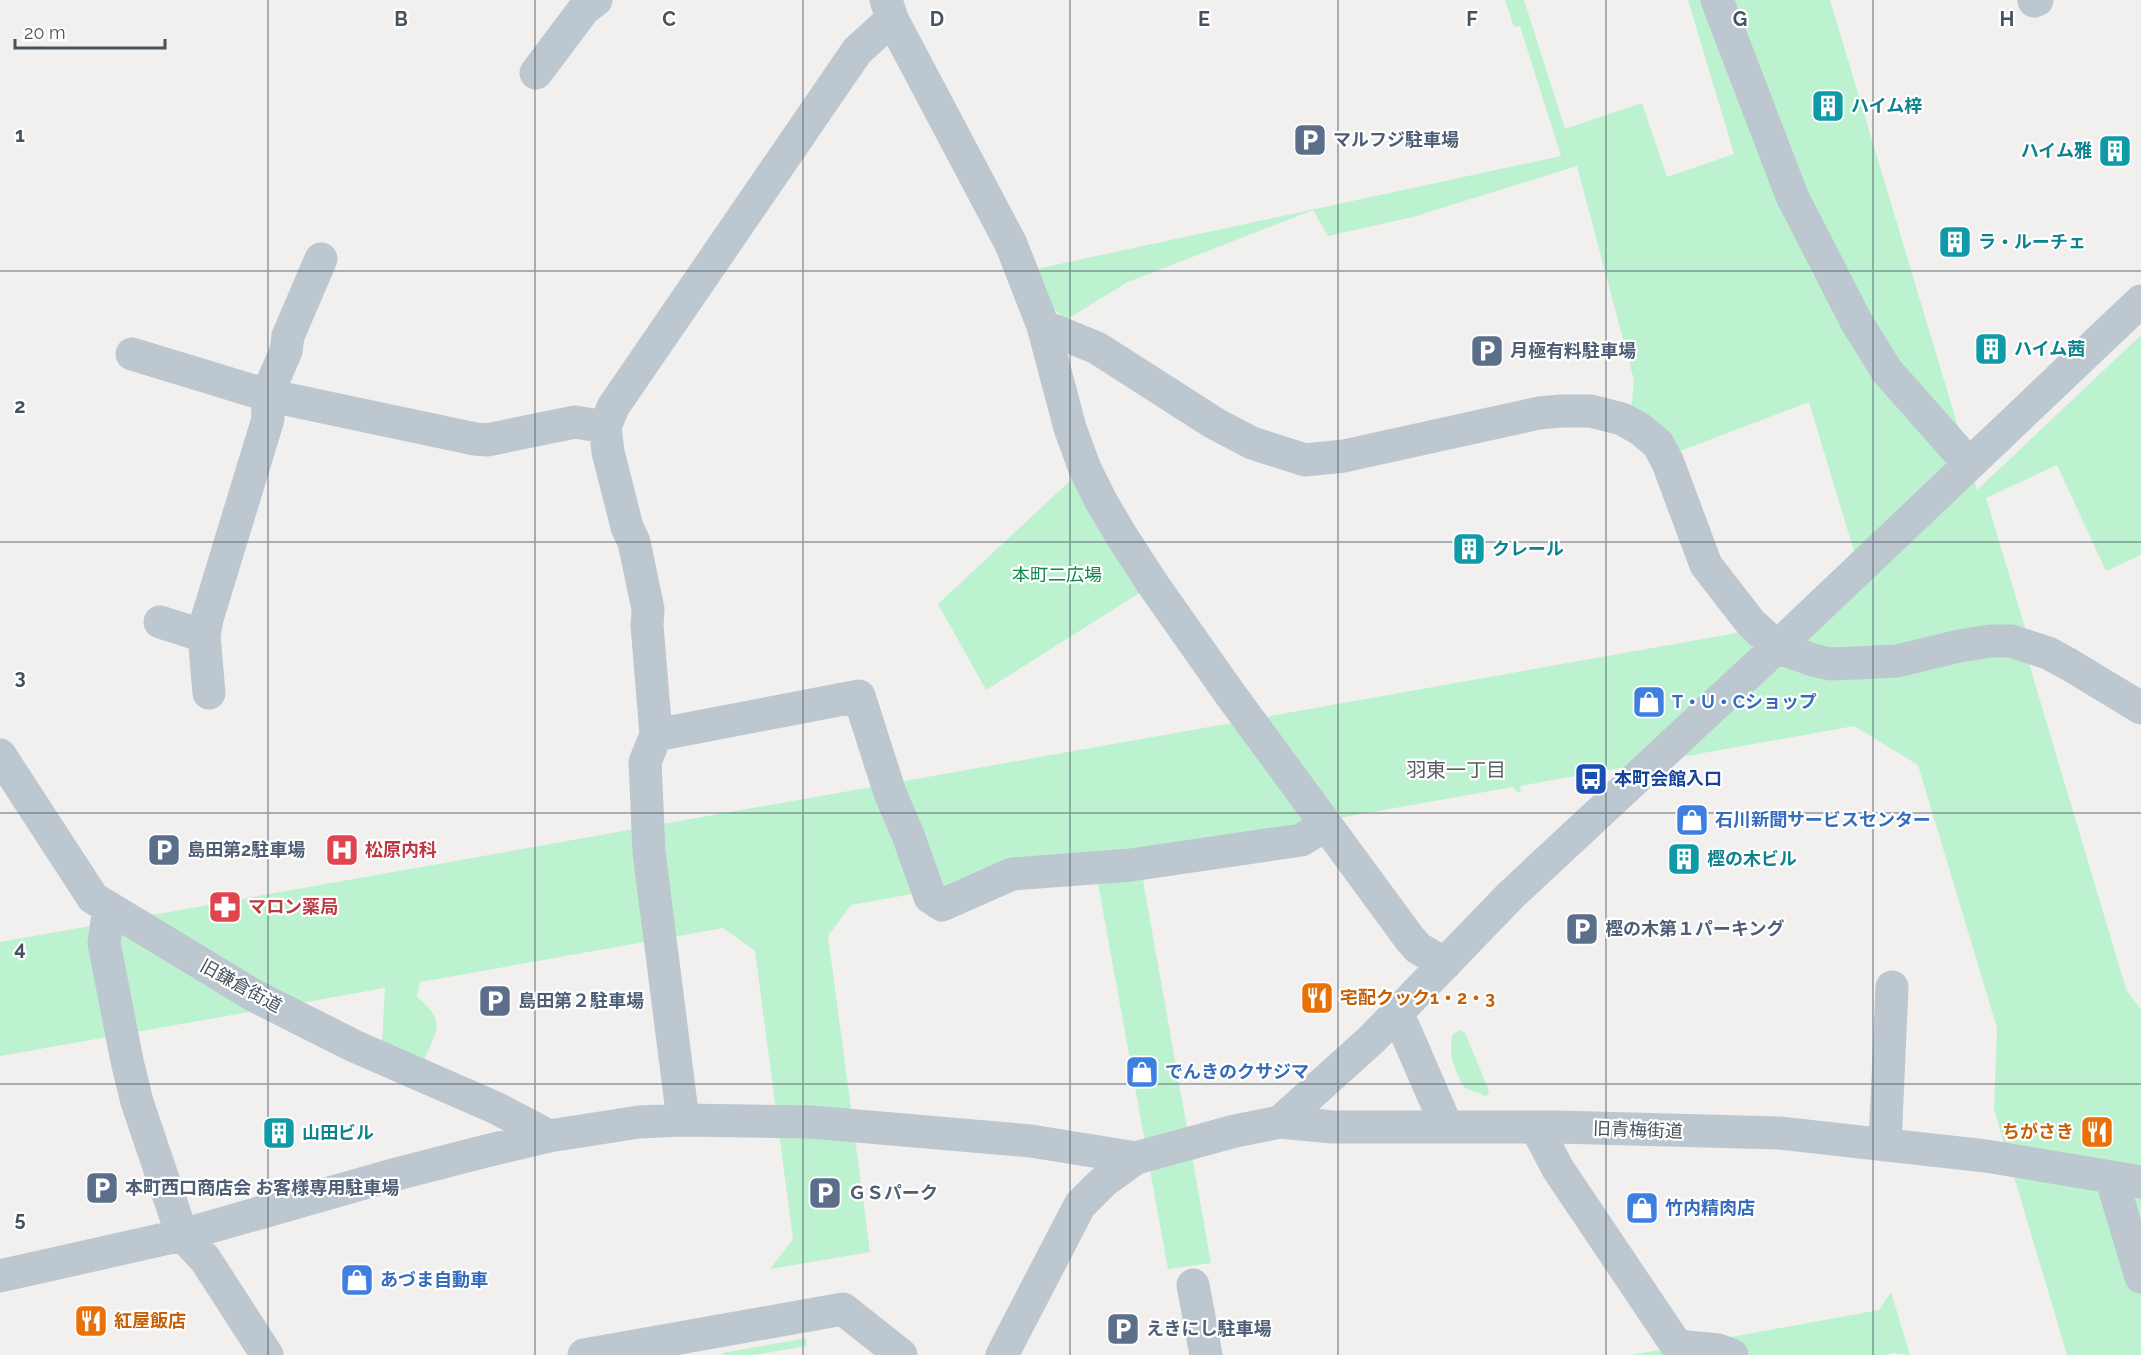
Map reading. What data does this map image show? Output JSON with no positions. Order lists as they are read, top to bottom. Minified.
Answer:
{"streets":{"street":["旧鎌倉街道","旧青梅街道"]},"districts":["羽東一丁目"],"parks":["本町二広場"],"places":{"building":["ハイム梓","ハイム雅","ラ・ルーチェ","ハイム茜","クレール","樫の木ビル","山田ビル"],"parking":["マルフジ駐車場","月極有料駐車場","島田第2駐車場","樫の木第１パーキング","島田第２駐車場","本町西口商店会 お客様専用駐車場","ＧＳパーク","えきにし駐車場"],"shop":["T・U・Cショップ","石川新聞サービスセンター","でんきのクサジマ","竹内精肉店","あづま自動車"],"bus stop":["本町会館入口"],"hospital":["松原内科"],"pharmacy":["マロン薬局"],"restaurant":["宅配クック1・2・3","ちがさき","紅屋飯店"]},"scale_bar":"20 m","grid":{"columns":["B","C","D","E","F","G","H"],"rows":["1","2","3","4","5"]}}
